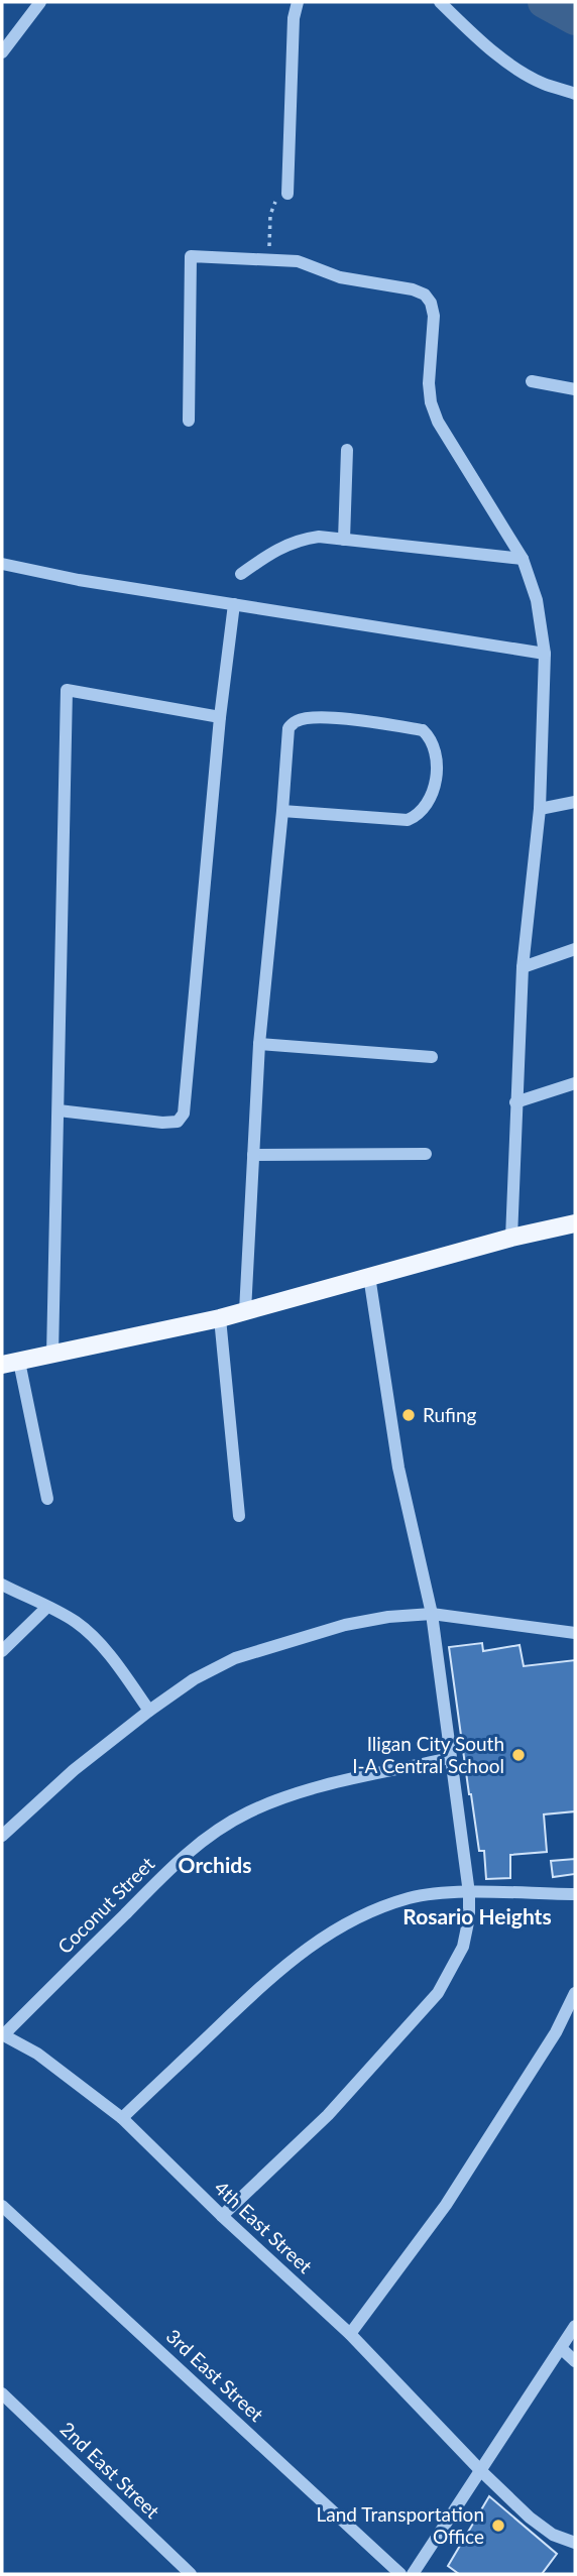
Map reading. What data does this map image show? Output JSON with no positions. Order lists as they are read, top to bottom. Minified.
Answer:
{"streets":{"street":["Coconut Street","4th East Street","3rd East Street","2nd East Street"]},"crossings":[["Coconut Street","4th East Street"]],"districts":["Orchids","Rosario Heights"],"places":["Rufing","Iligan City South I-A Central School","Land Transportation Office"]}
